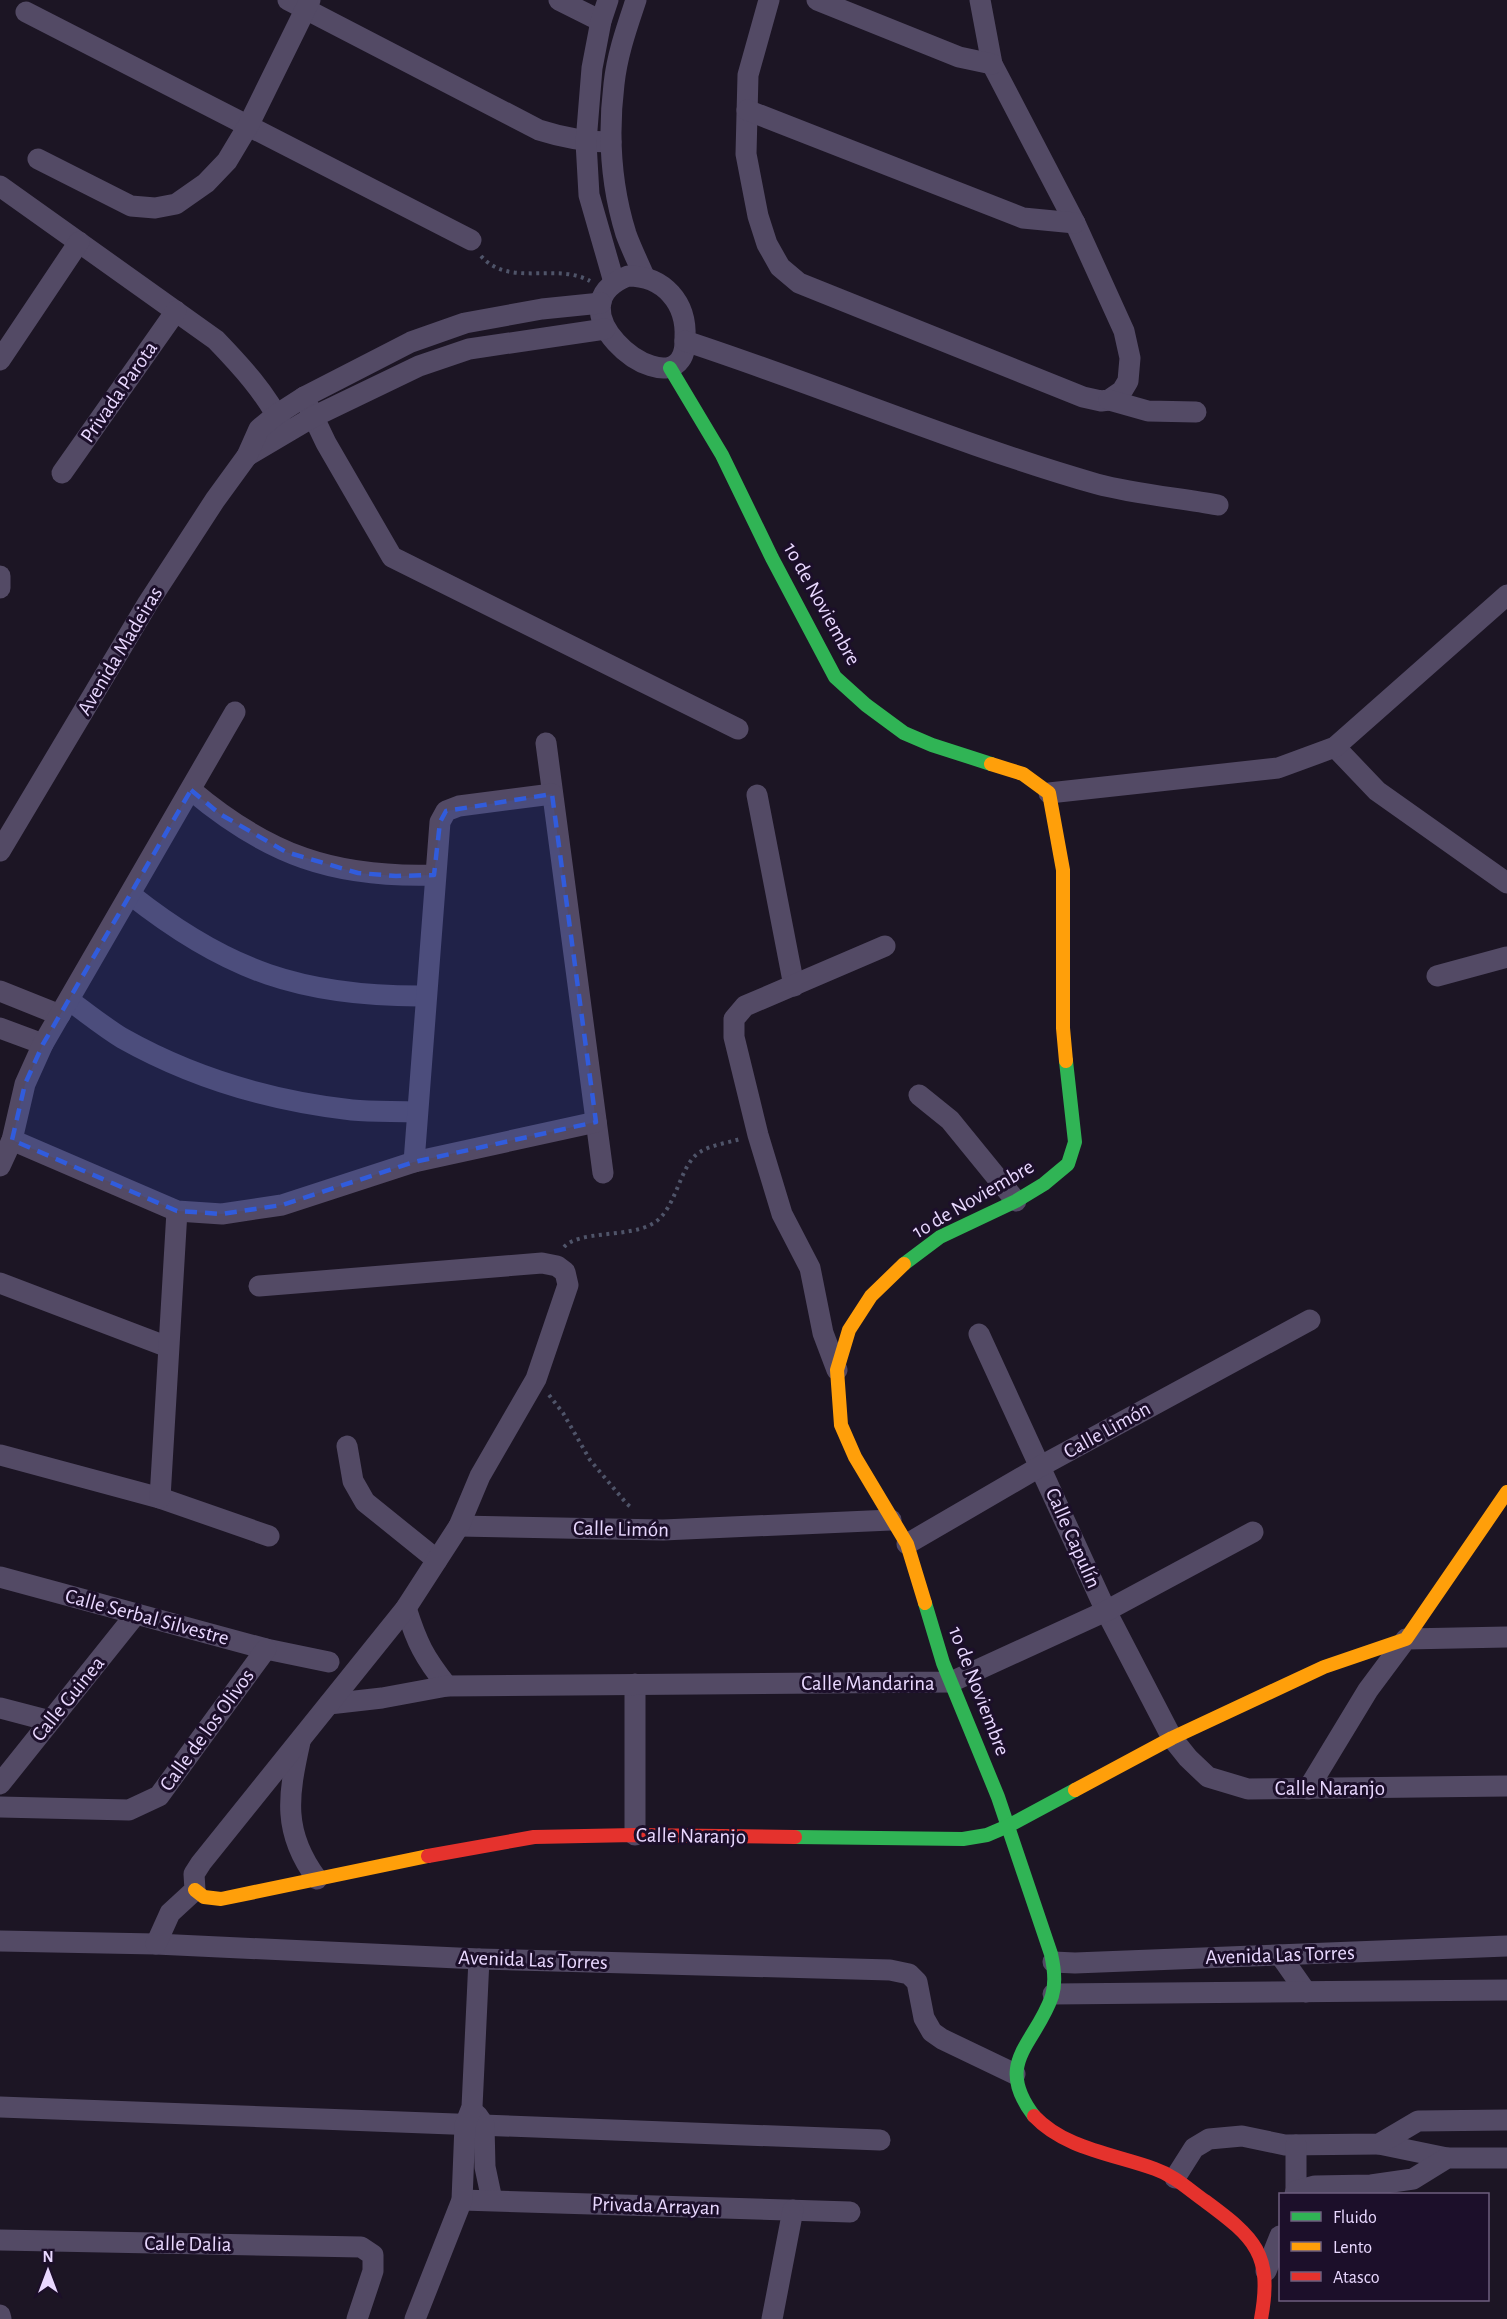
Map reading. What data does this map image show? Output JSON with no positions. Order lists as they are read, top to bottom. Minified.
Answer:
{"streets":{"street":["Privada Parota","1o de Noviembre","Avenida Madeiras","Calle Limón","Calle Capulín","Calle Serbal Silvestre","Calle Mandarina","Calle Guinea","Calle de los Olivos","Calle Naranjo","Avenida Las Torres","Privada Arrayan","Calle Dalia"]},"crossings":[["1o de Noviembre","Avenida Madeiras"],["1o de Noviembre","Calle Limón"],["1o de Noviembre","Calle Mandarina"],["1o de Noviembre","Calle Naranjo"],["1o de Noviembre","Avenida Las Torres"],["Calle Limón","Calle Capulín"],["Calle Capulín","Calle Mandarina"],["Calle Capulín","Calle Naranjo"],["Calle Serbal Silvestre","Calle Guinea"],["Calle Serbal Silvestre","Calle de los Olivos"]],"legend":["Fluido","Lento","Atasco"],"north":"top"}
